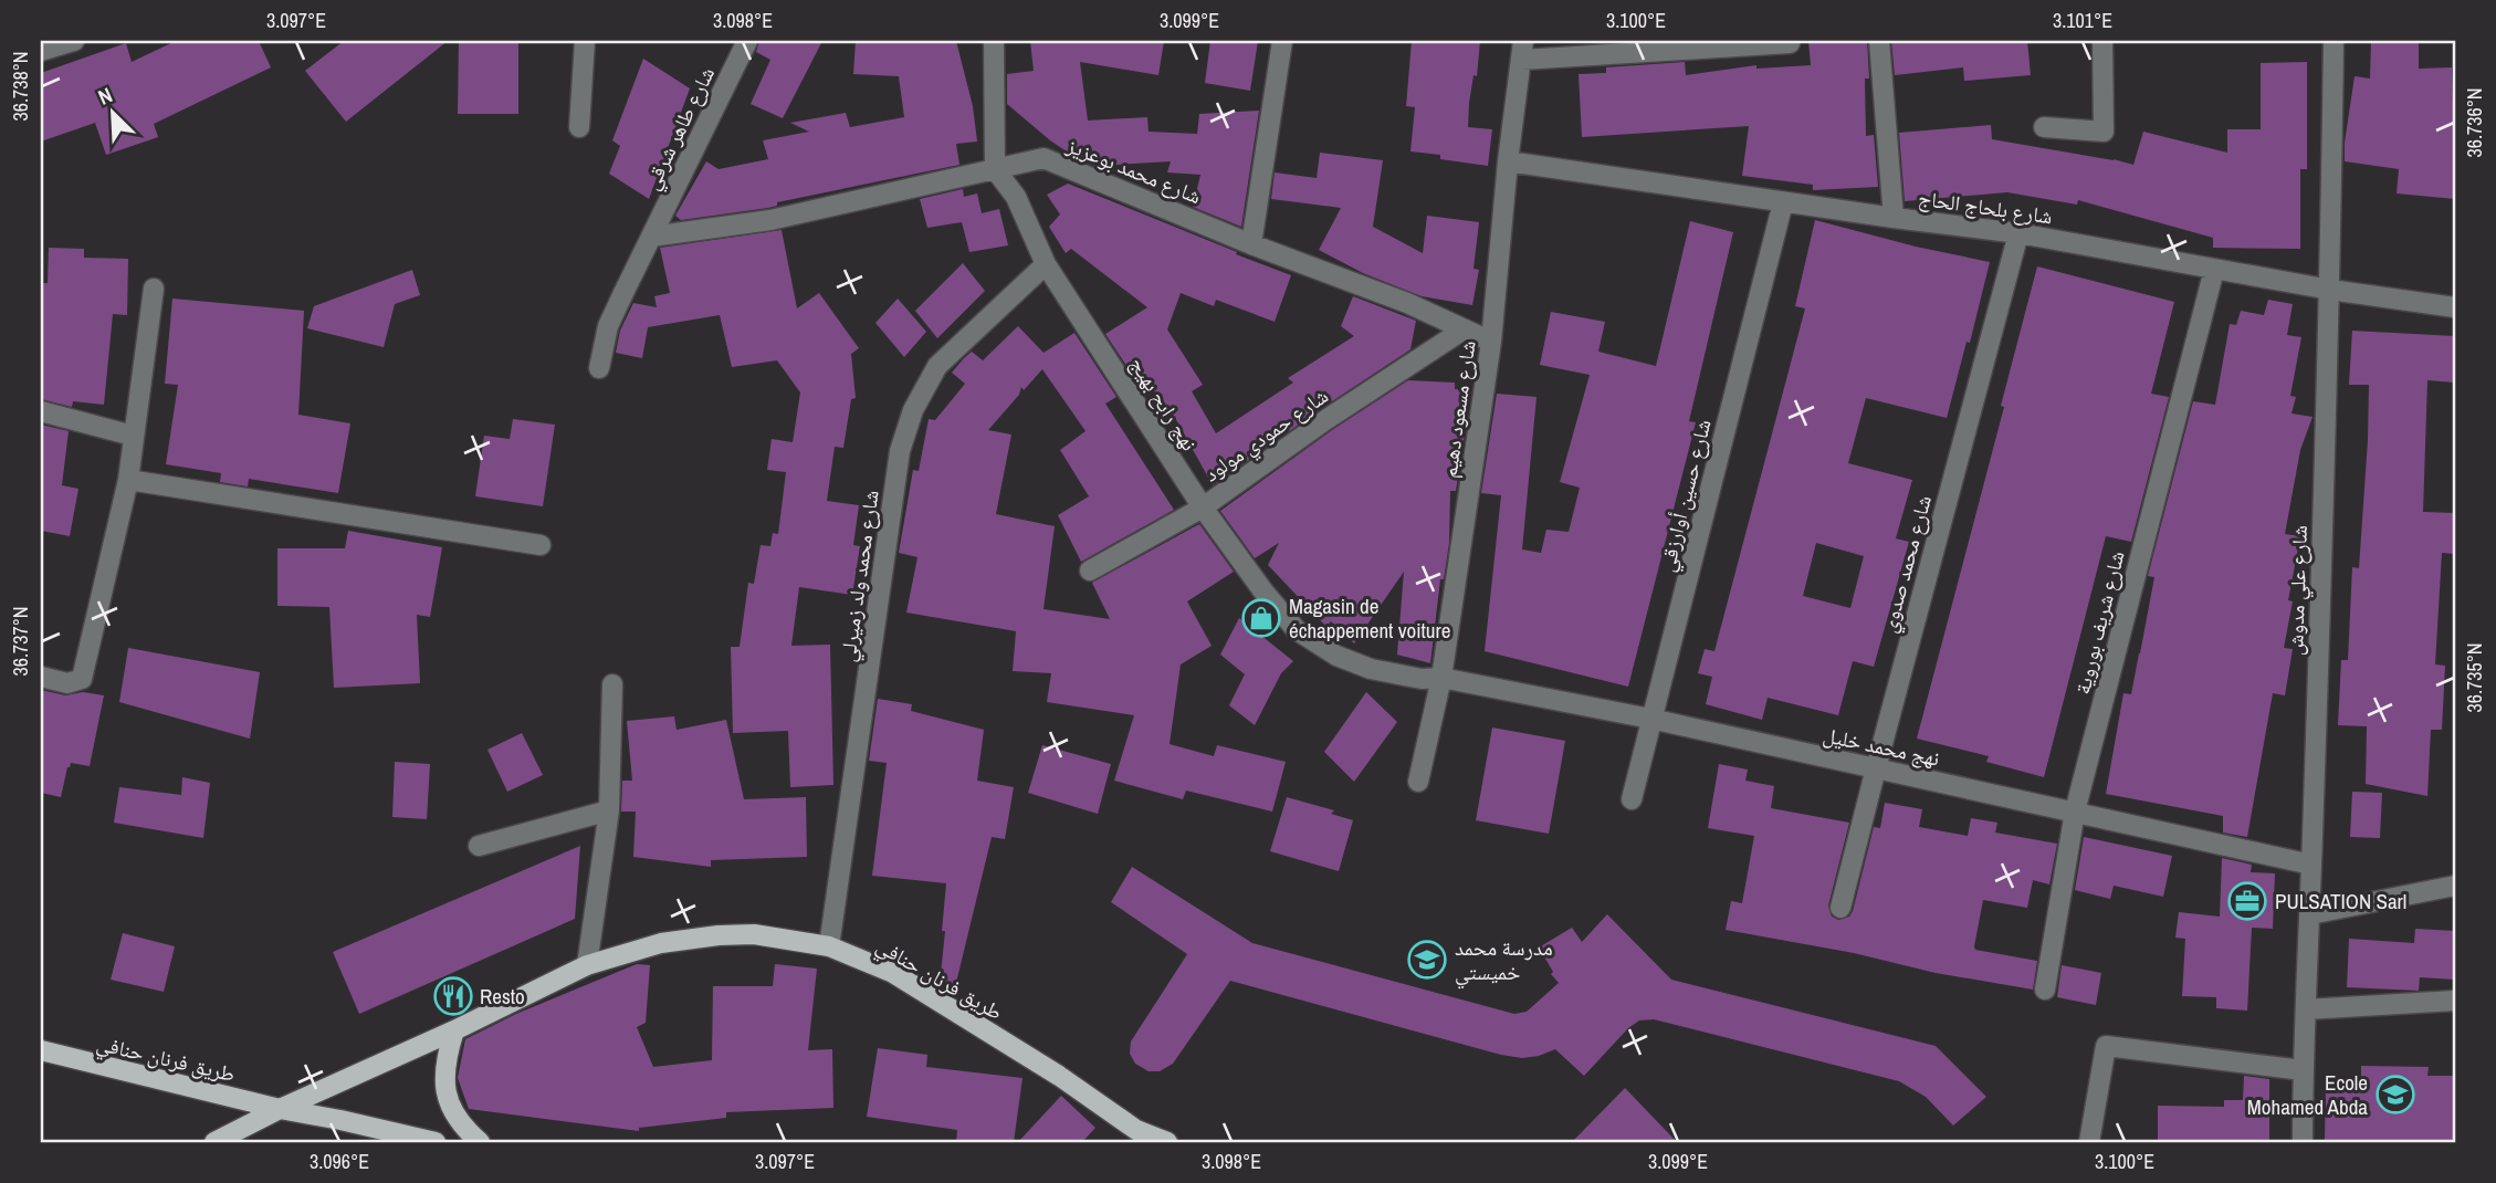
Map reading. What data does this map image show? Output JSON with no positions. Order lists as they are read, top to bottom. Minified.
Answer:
{"streets":{"main road":["طريق فرنان حنافي"],"street":["شارع طاهر شرقي","شارع محمد بوعزيز","شارع بلحاج الحاج","نهج رابح بهيج","شارع مسعود دهيم","شارع حمودي مولود","شارع حسين أوارزقي","شارع محمد صدوي","شارع محمد ولد زميرلي","شارع علي مدوش","شارع شريف بوروية","نهج محمد خليل"]},"crossings":[["شارع طاهر شرقي","شارع محمد بوعزيز"],["شارع محمد بوعزيز","نهج رابح بهيج"],["شارع محمد بوعزيز","شارع مسعود دهيم"],["شارع محمد بوعزيز","شارع حمودي مولود"],["شارع بلحاج الحاج","شارع مسعود دهيم"],["شارع بلحاج الحاج","شارع حسين أوارزقي"],["شارع بلحاج الحاج","شارع محمد صدوي"],["شارع بلحاج الحاج","شارع علي مدوش"],["شارع بلحاج الحاج","شارع شريف بوروية"],["نهج رابح بهيج","شارع مسعود دهيم"],["نهج رابح بهيج","شارع حمودي مولود"],["نهج رابح بهيج","شارع محمد ولد زميرلي"],["نهج رابح بهيج","نهج محمد خليل"],["شارع مسعود دهيم","نهج محمد خليل"],["شارع حسين أوارزقي","نهج محمد خليل"],["شارع محمد صدوي","نهج محمد خليل"],["شارع محمد ولد زميرلي","طريق فرنان حنافي"],["شارع علي مدوش","نهج محمد خليل"],["شارع شريف بوروية","نهج محمد خليل"]],"places":{"shop":["Magasin de échappement voiture"],"office":["PULSATION Sarl"],"school or university":["مدرسة محمد خميستي","Ecole Mohamed Abda"],"restaurant":["Resto"]},"north":"top left","coordinates":["3.097°E","3.098°E","3.099°E","3.100°E","3.101°E","36.738°N","36.736°N","36.737°N","36.735°N","3.096°E"]}
